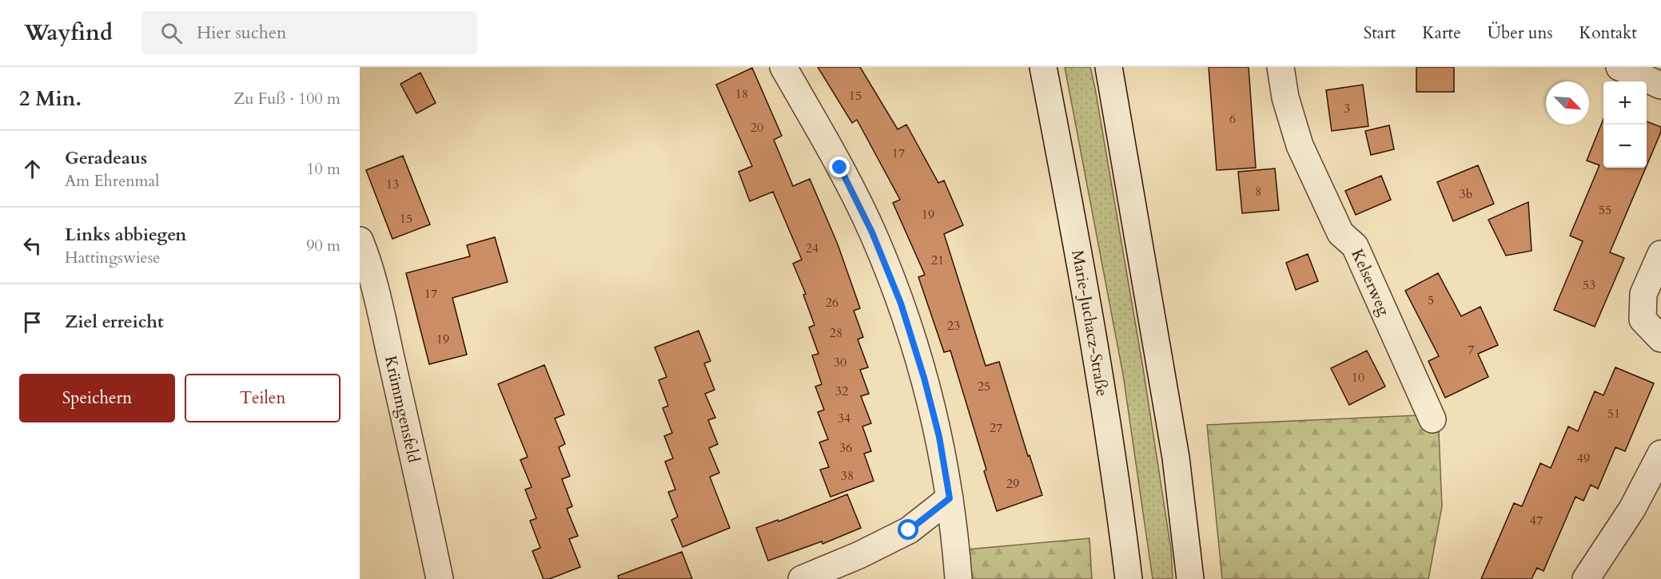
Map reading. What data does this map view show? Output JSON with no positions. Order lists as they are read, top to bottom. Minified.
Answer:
{"streets":{"street":["Kelserweg","Marie-Juchacz-Straße","Krümmgensfeld"]},"house_numbers":["18","15","3","6","20","17","13","8","3b","55","19","15","24","21","53","17","5","26","23","28","19","7","30","10","25","32","51","34","27","36","49","38","29","47"],"north":"bottom right","page":{"header":"Wayfind","search":"Hier suchen","nav":["Start","Karte","Über uns","Kontakt"],"heading":["2 Min.","Zu Fuß · 100 m"],"map_buttons":["+","−"],"list":[["Geradeaus","Am Ehrenmal","10 m"],["Links abbiegen","Hattingswiese","90 m"],"Ziel erreicht"],"buttons":["Speichern","Teilen"]}}
